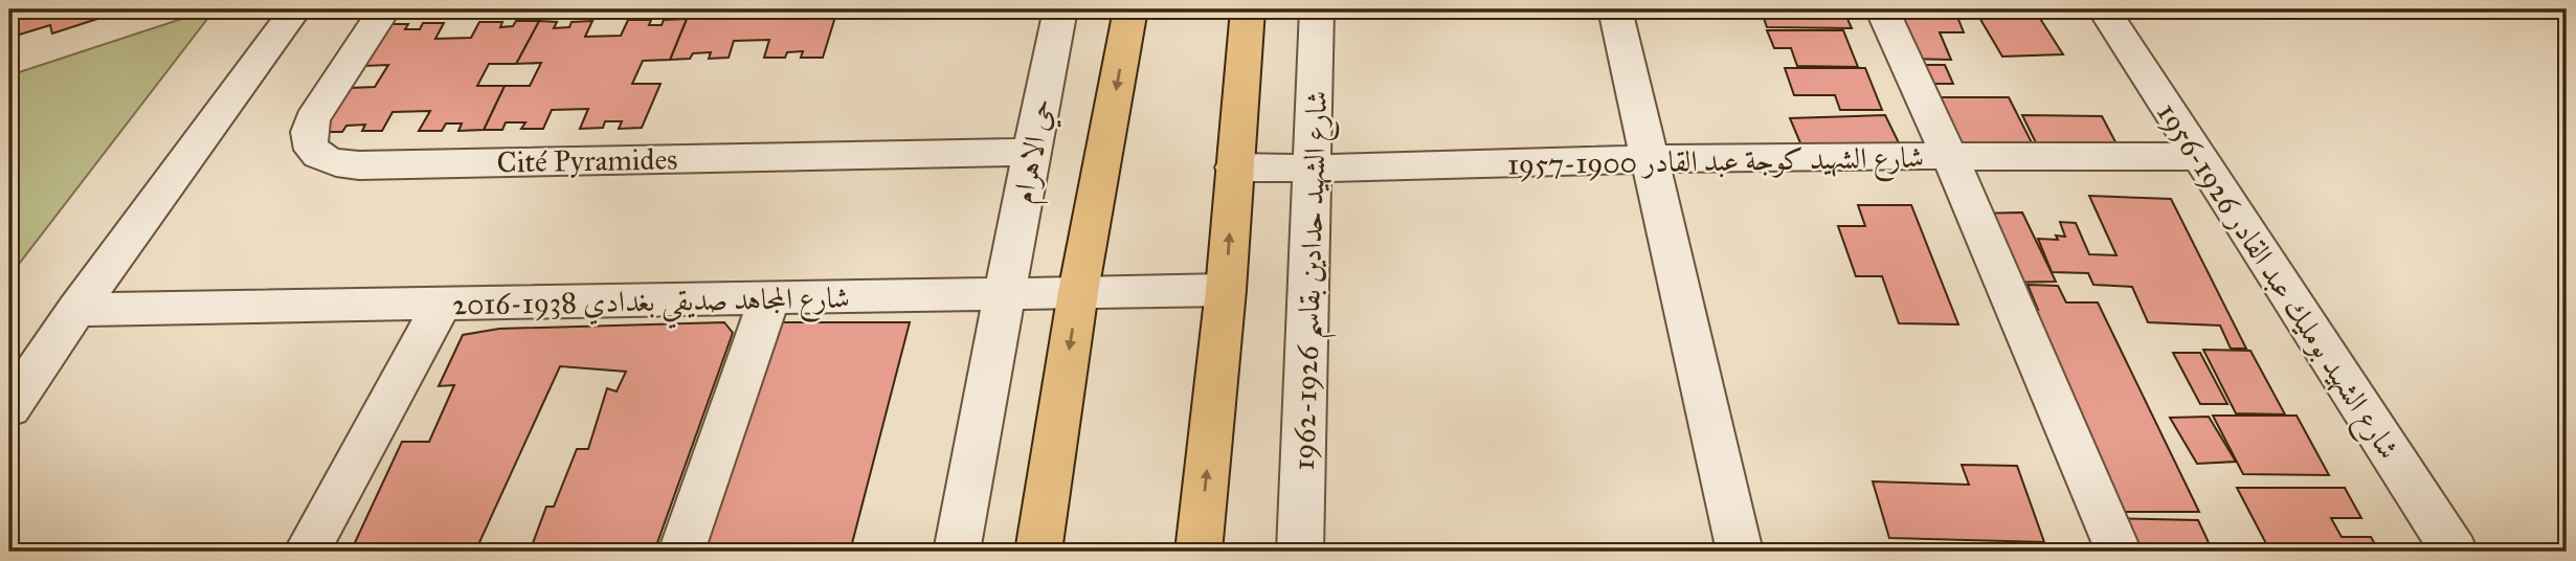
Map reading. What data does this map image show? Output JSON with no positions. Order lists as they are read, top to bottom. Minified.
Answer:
{"streets":{"street":["حي الاهرام","Cité Pyramides","شارع الشهيد كوجة عبد القادر 1900-1957","شارع الشهيد حدادين بقاسم 1926-1962","شارع الشهيد بومليك عبد القادر 1926-1956","شارع المجاهد صديقي بغدادي 1938-2016"]},"crossings":[["حي الاهرام","Cité Pyramides"],["حي الاهرام","شارع المجاهد صديقي بغدادي 1938-2016"],["شارع الشهيد كوجة عبد القادر 1900-1957","شارع الشهيد حدادين بقاسم 1926-1962"],["شارع الشهيد كوجة عبد القادر 1900-1957","شارع الشهيد بومليك عبد القادر 1926-1956"]]}
